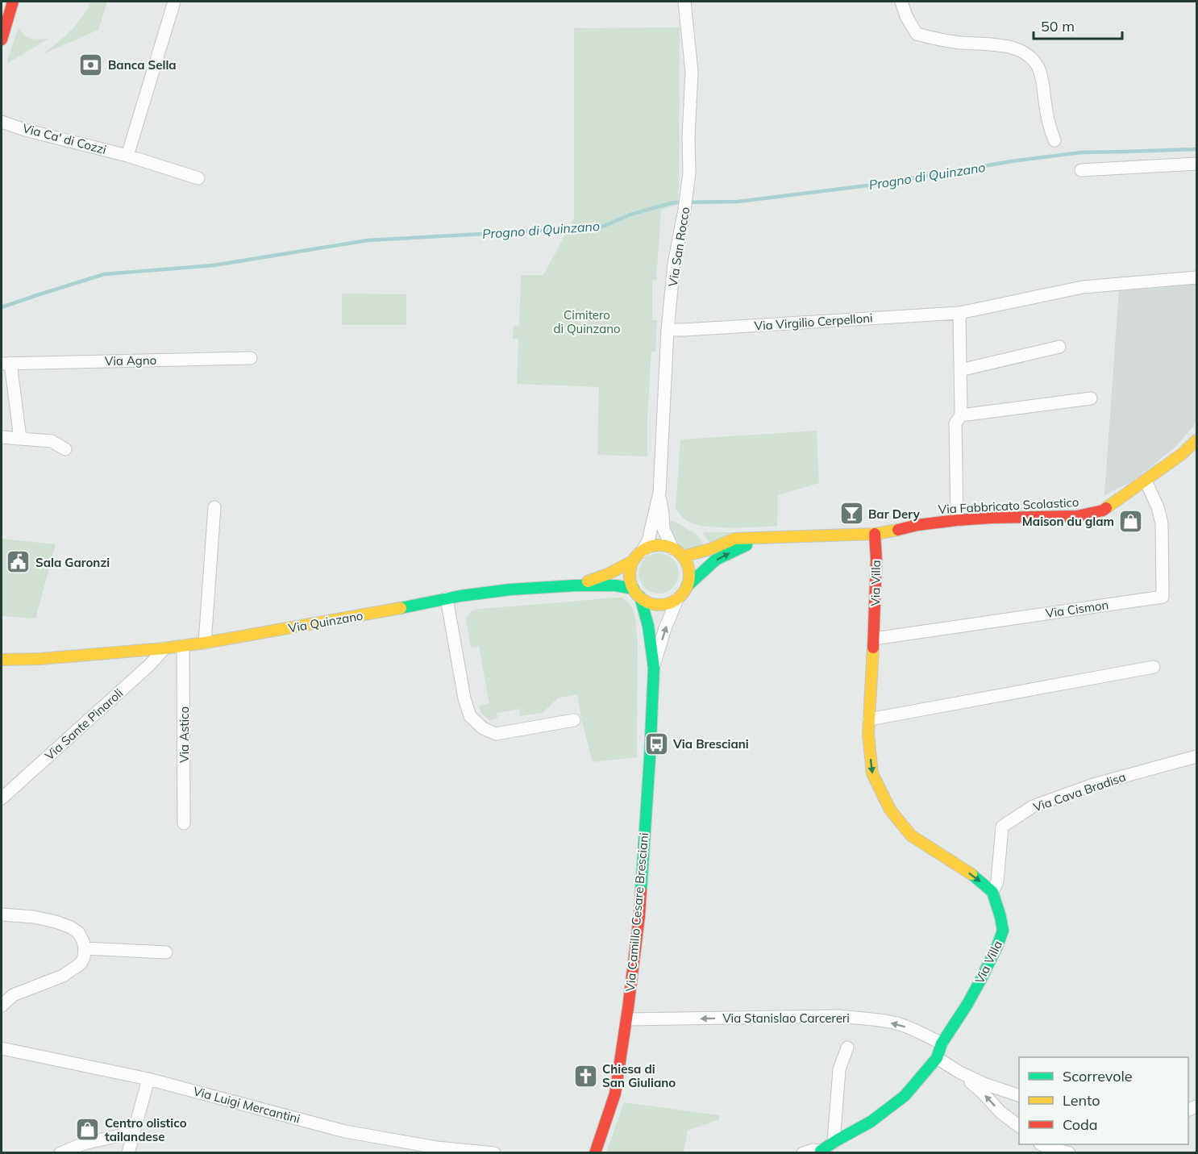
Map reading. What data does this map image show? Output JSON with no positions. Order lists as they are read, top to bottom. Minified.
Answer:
{"streets":{"street":["Via Ca' di Cozzi","Via San Rocco","Via Virgilio Cerpelloni","Via Agno","Via Fabbricato Scolastico","Via Villa","Via Cismon","Via Quinzano","Via Sante Pinaroli","Via Astico","Via Cava Bradisa","Via Camillo Cesare Bresciani","Via Stanislao Carcereri","Via Luigi Mercantini"]},"crossings":[["Via San Rocco","Via Virgilio Cerpelloni"],["Via San Rocco","Via Fabbricato Scolastico"],["Via San Rocco","Via Quinzano"],["Via San Rocco","Via Camillo Cesare Bresciani"],["Via Fabbricato Scolastico","Via Villa"],["Via Fabbricato Scolastico","Via Cismon"],["Via Fabbricato Scolastico","Via Quinzano"],["Via Fabbricato Scolastico","Via Camillo Cesare Bresciani"],["Via Villa","Via Cismon"],["Via Villa","Via Cava Bradisa"],["Via Villa","Via Stanislao Carcereri"],["Via Quinzano","Via Sante Pinaroli"],["Via Quinzano","Via Astico"],["Via Quinzano","Via Camillo Cesare Bresciani"],["Via Camillo Cesare Bresciani","Via Stanislao Carcereri"]],"one_way":["Via Stanislao Carcereri"],"water":["Progno di Quinzano"],"parks":["Cimitero di Quinzano"],"places":{"bank":["Banca Sella"],"bar":["Bar Dery"],"shop":["Maison du glam","Centro olistico tailandese"],"public building":["Sala Garonzi"],"bus stop":["Via Bresciani"],"church":["Chiesa di San Giuliano"]},"legend":["Scorrevole","Lento","Coda"],"scale_bar":"50 m"}
